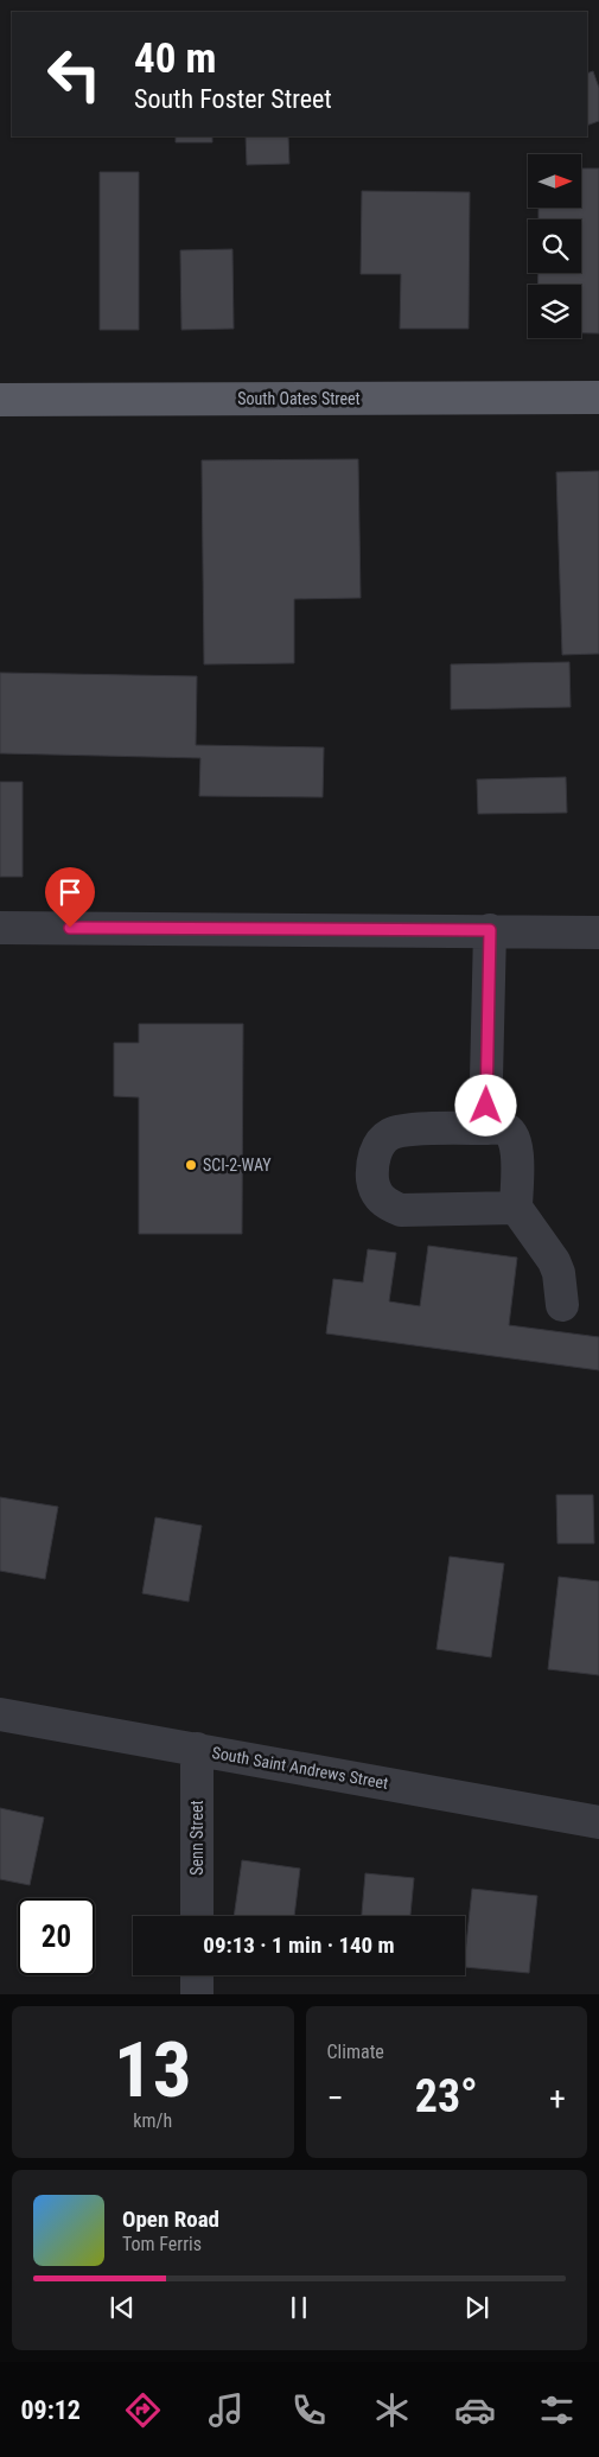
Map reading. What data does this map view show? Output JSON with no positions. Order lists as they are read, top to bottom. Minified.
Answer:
{"streets":{"main road":["South Oates Street"],"street":["South Saint Andrews Street","Senn Street"]},"crossings":[["South Saint Andrews Street","Senn Street"]],"places":["SCI-2-WAY"],"north":"right","page":{"turn":["40 m","South Foster Street"],"limit":"20","trip":"09:13 · 1 min · 140 m","tile":[["13","km/h"],"Climate"],"heat":["−","23°","+"],"song":["Open Road","Tom Ferris"],"tabs":"09:12"}}
